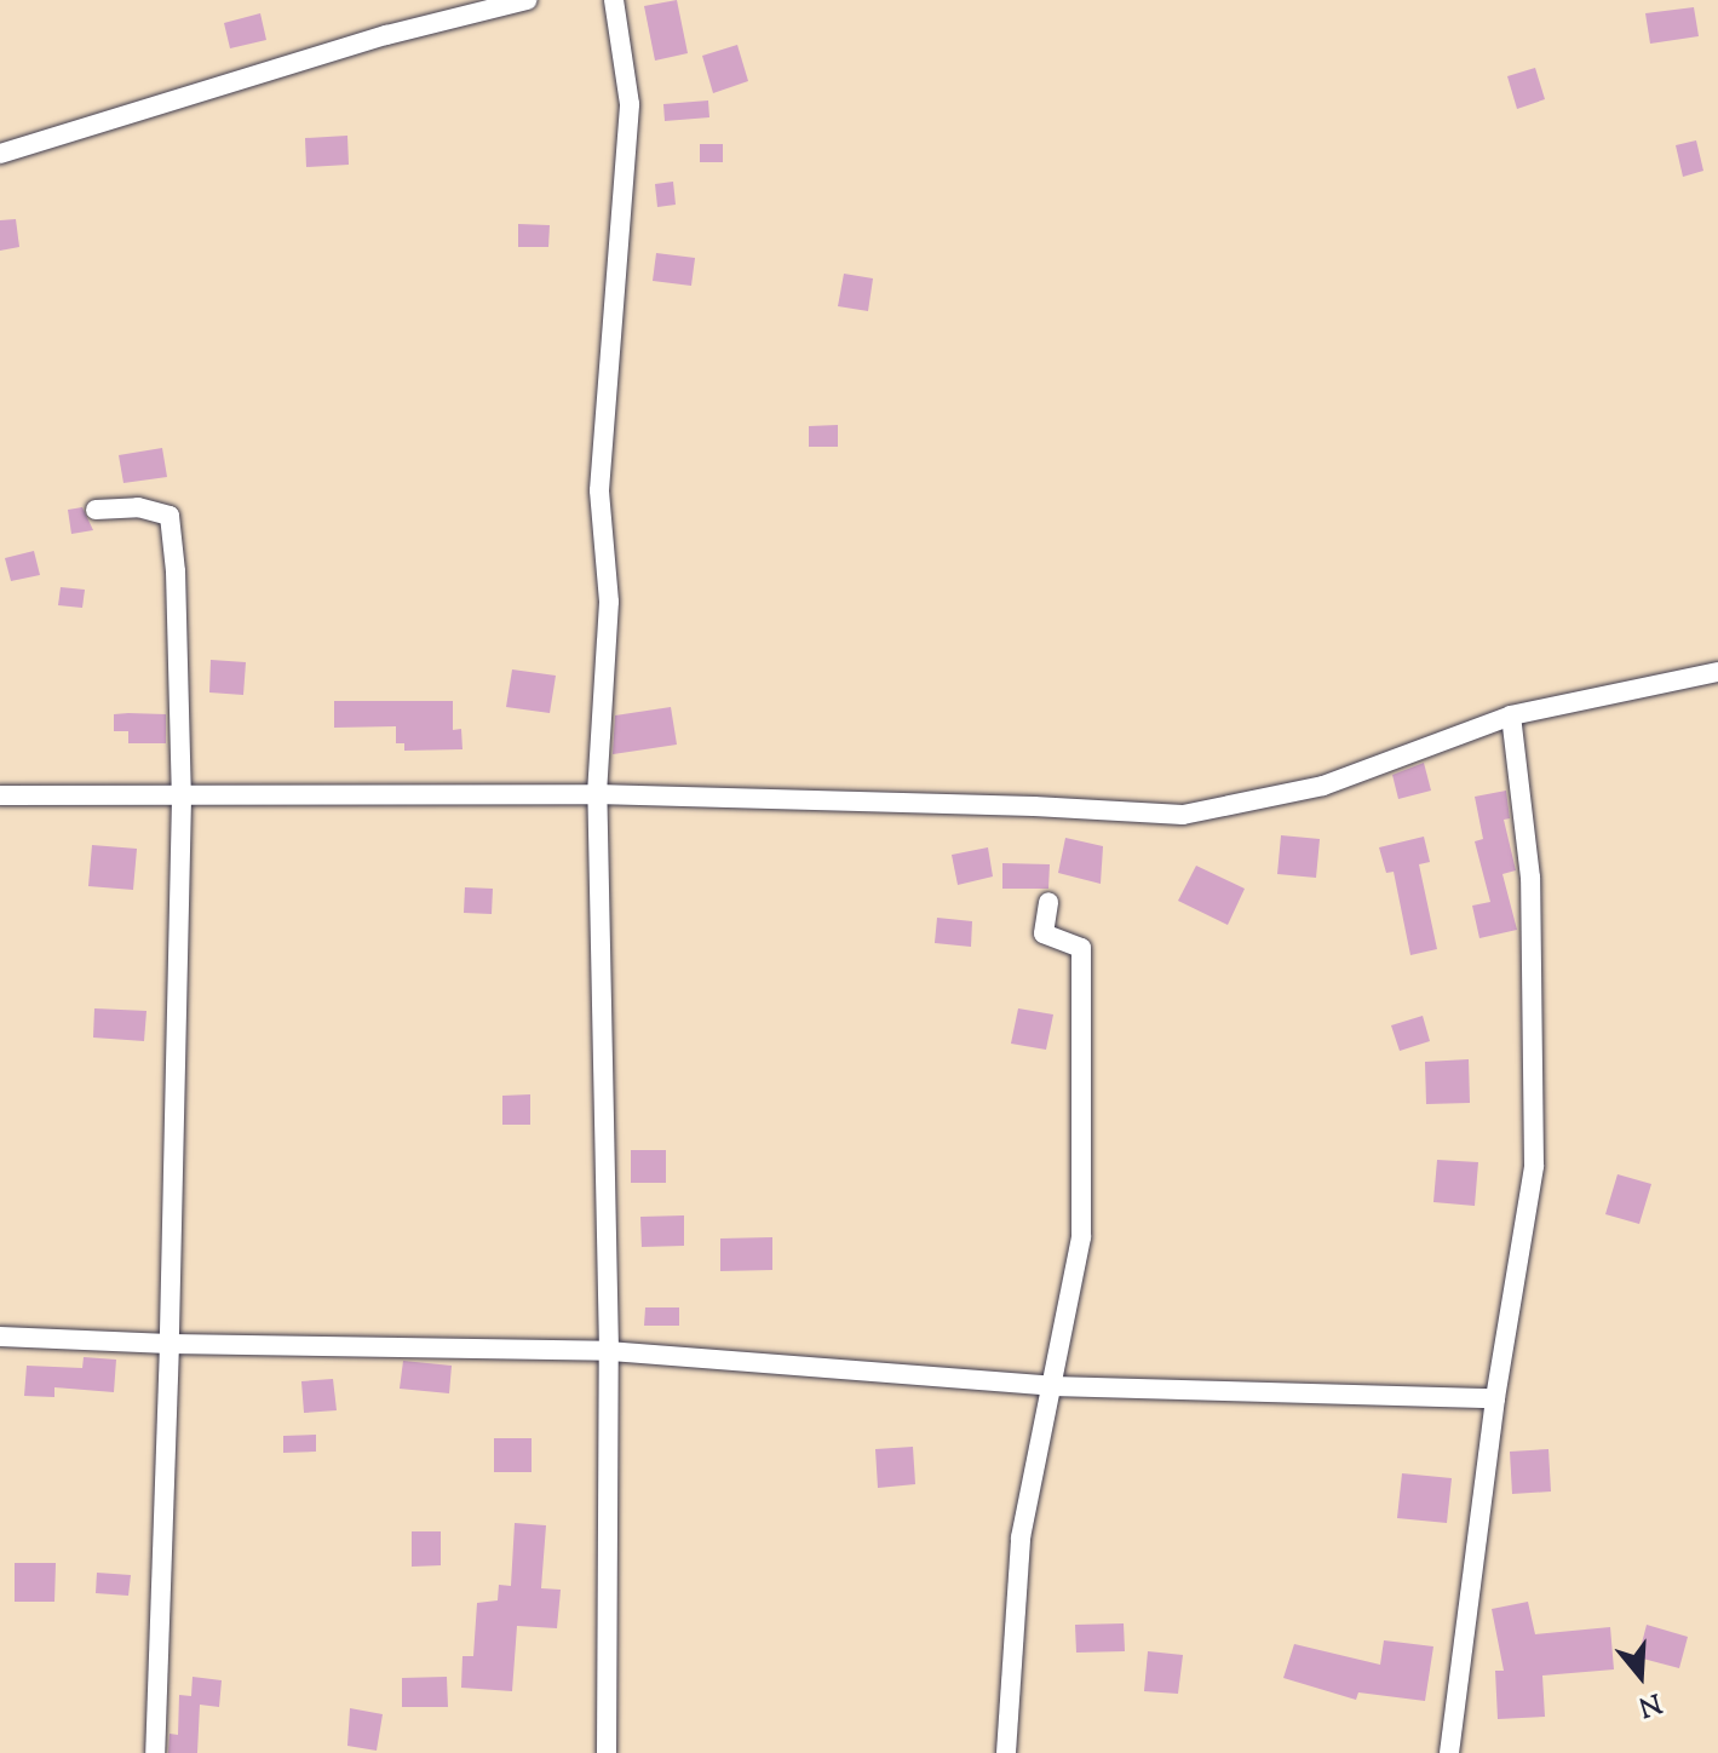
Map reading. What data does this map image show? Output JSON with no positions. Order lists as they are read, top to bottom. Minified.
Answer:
{"north":"bottom"}
